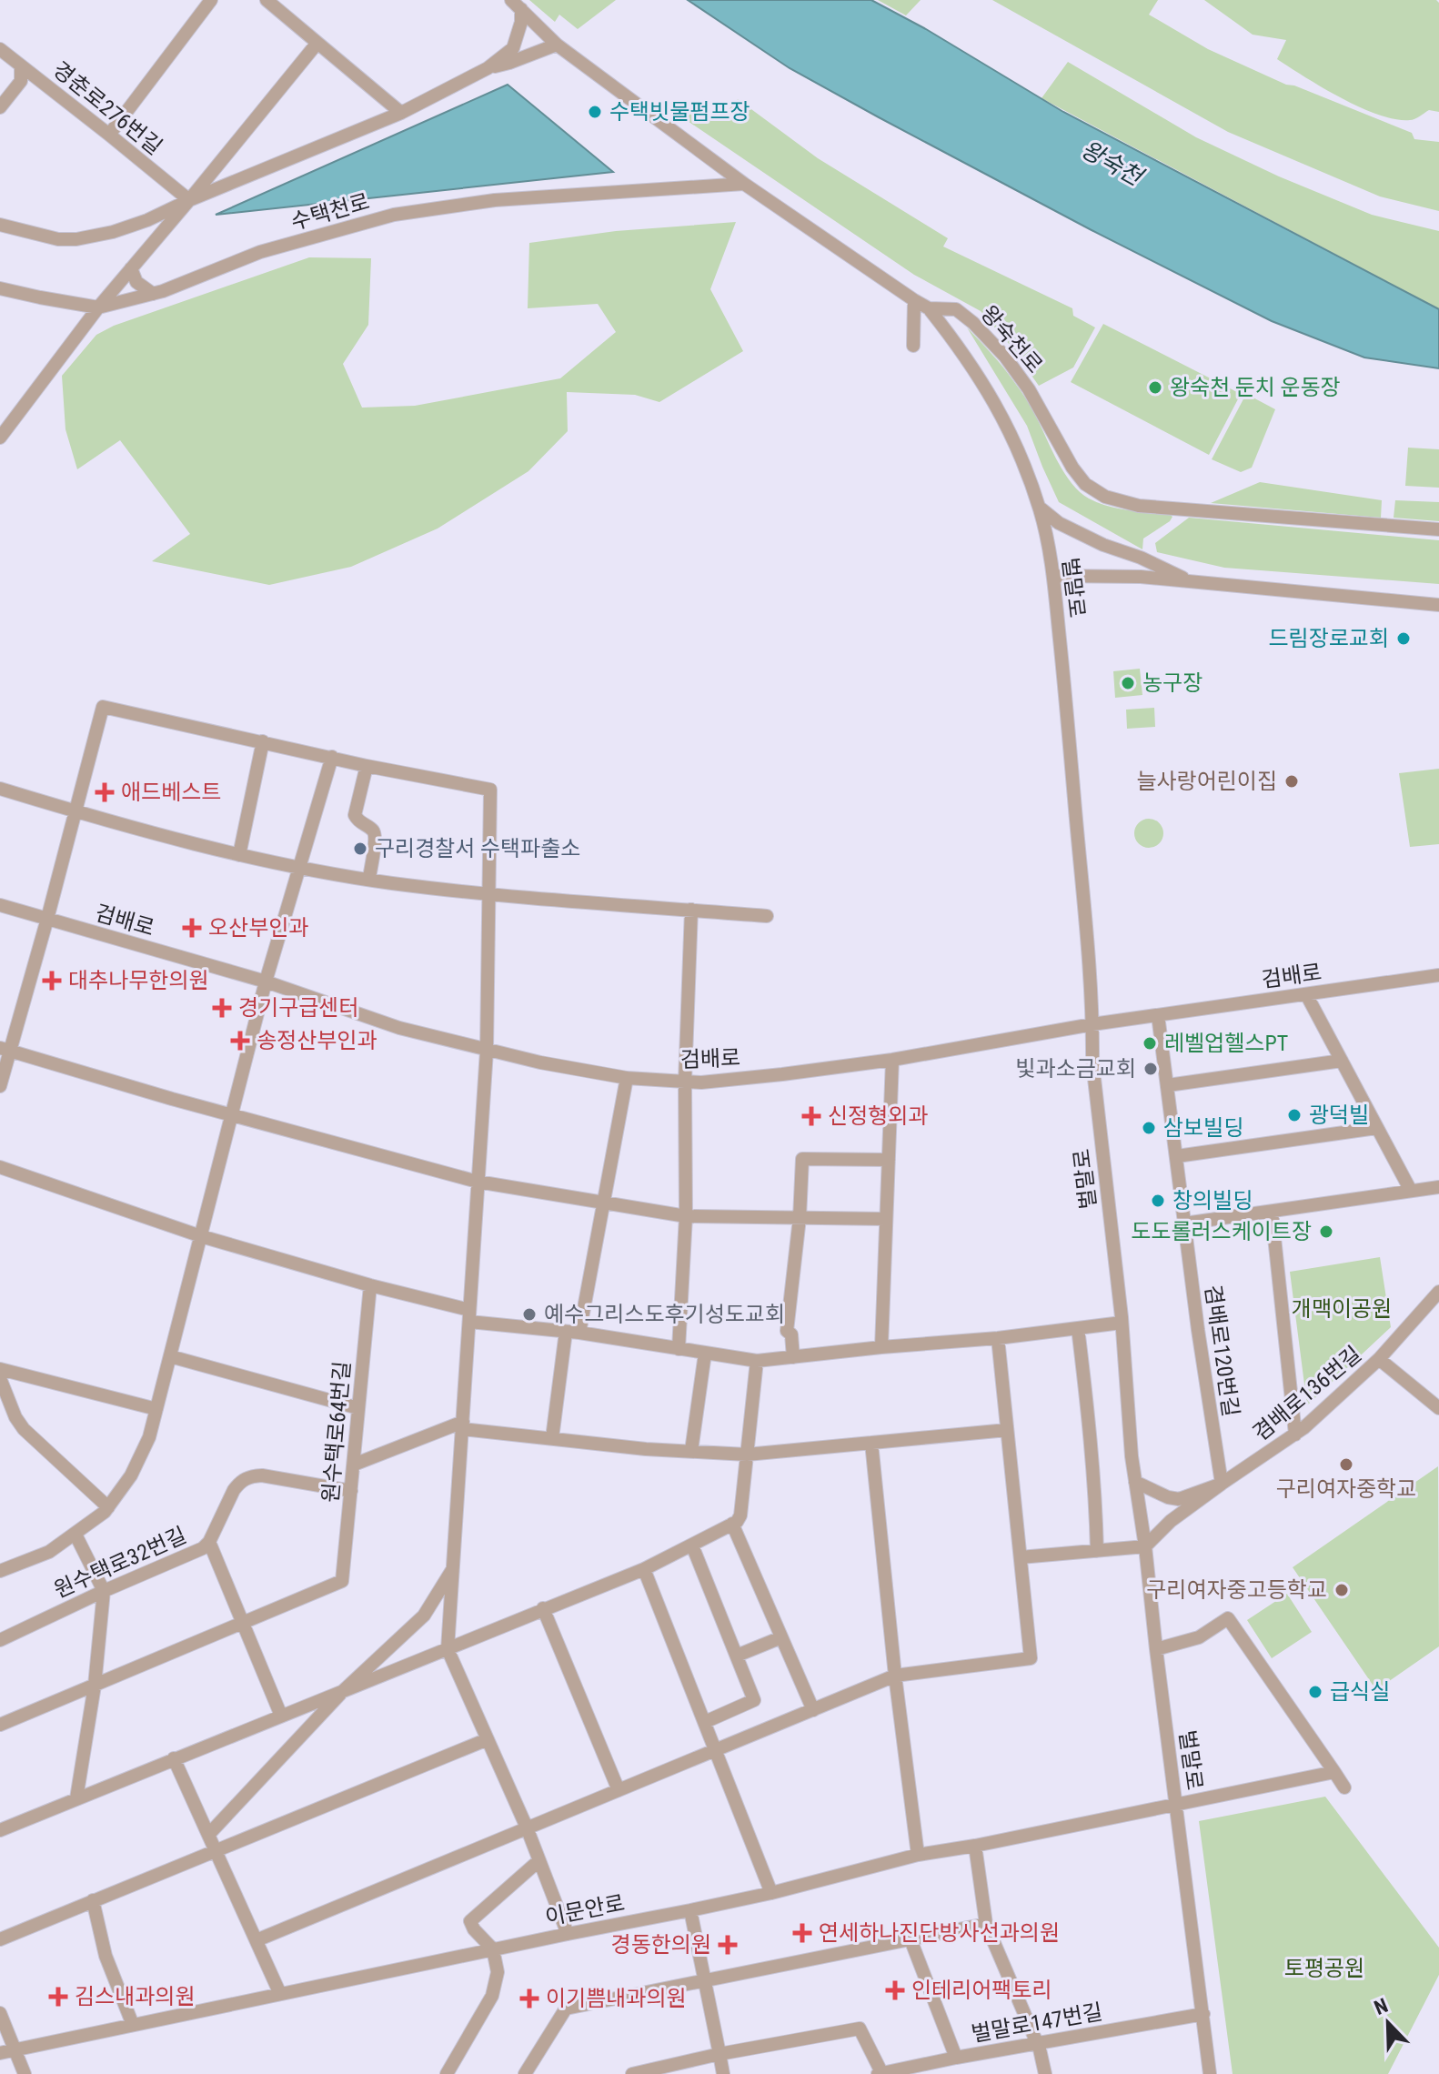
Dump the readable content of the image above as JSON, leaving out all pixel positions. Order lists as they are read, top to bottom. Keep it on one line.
{"streets":{"street":["경춘로276번길","수택천로","왕숙천로","벌말로","검배로","겸배로120번길","겸배로136번길","원수택로64번길","원수택로32번길","이문안로","벌말로147번길"]},"crossings":[["수택천로","왕숙천로"],["왕숙천로","벌말로"],["벌말로","검배로"],["벌말로","이문안로"],["벌말로","벌말로147번길"],["검배로","겸배로120번길"],["겸배로120번길","겸배로136번길"],["원수택로64번길","원수택로32번길"]],"water":["왕숙천"],"parks":["개맥이공원","토평공원"],"places":{"other":["수택빗물펌프장","왕숙천 둔치 운동장","드림장로교회","농구장","늘사랑어린이집","구리경찰서 수택파출소","레벨업헬스PT","빛과소금교회","광덕빌","삼보빌딩","창의빌딩","도도롤러스케이트장","예수그리스도후기성도교회","구리여자중학교","구리여자중고등학교","급식실"],"health":["애드베스트","오산부인과","대추나무한의원","경기구급센터","송정산부인과","신정형외과","연세하나진단방사선과의원","경동한의원","인테리어팩토리","김스내과의원","이기쁨내과의원"]},"north":"top left"}
